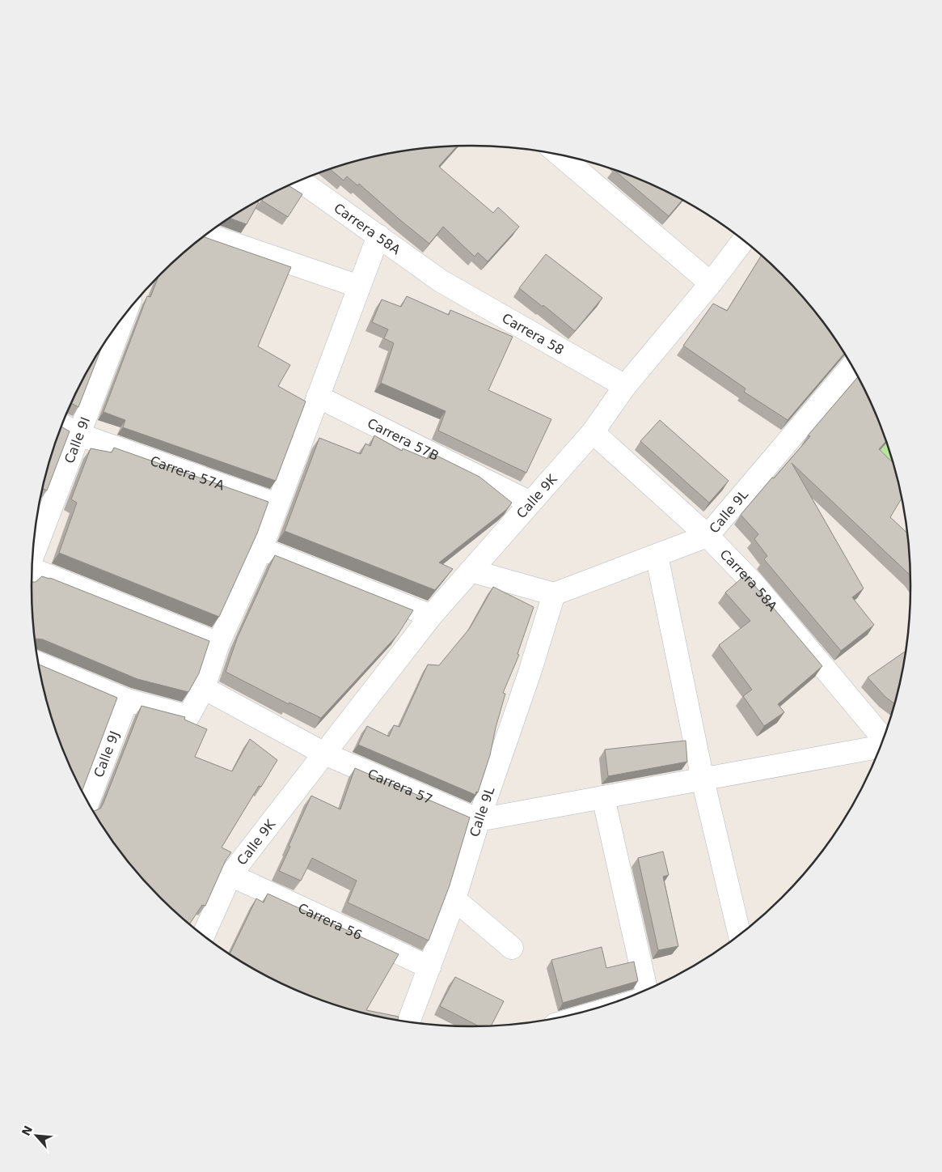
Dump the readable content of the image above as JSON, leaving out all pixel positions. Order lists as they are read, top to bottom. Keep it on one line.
{"streets":{"street":["Carrera 58A","Carrera 58","Carrera 57B","Calle 9I","Carrera 57A","Calle 9K","Calle 9L","Calle 9J","Carrera 57","Carrera 56"]},"crossings":[["Carrera 58A","Carrera 58"],["Carrera 58A","Calle 9K"],["Carrera 58A","Calle 9L"],["Carrera 58","Calle 9K"],["Carrera 57B","Calle 9K"],["Calle 9I","Carrera 57A"],["Calle 9K","Carrera 57"],["Calle 9K","Carrera 56"],["Calle 9L","Carrera 57"],["Calle 9L","Carrera 56"]],"north":"top left"}
